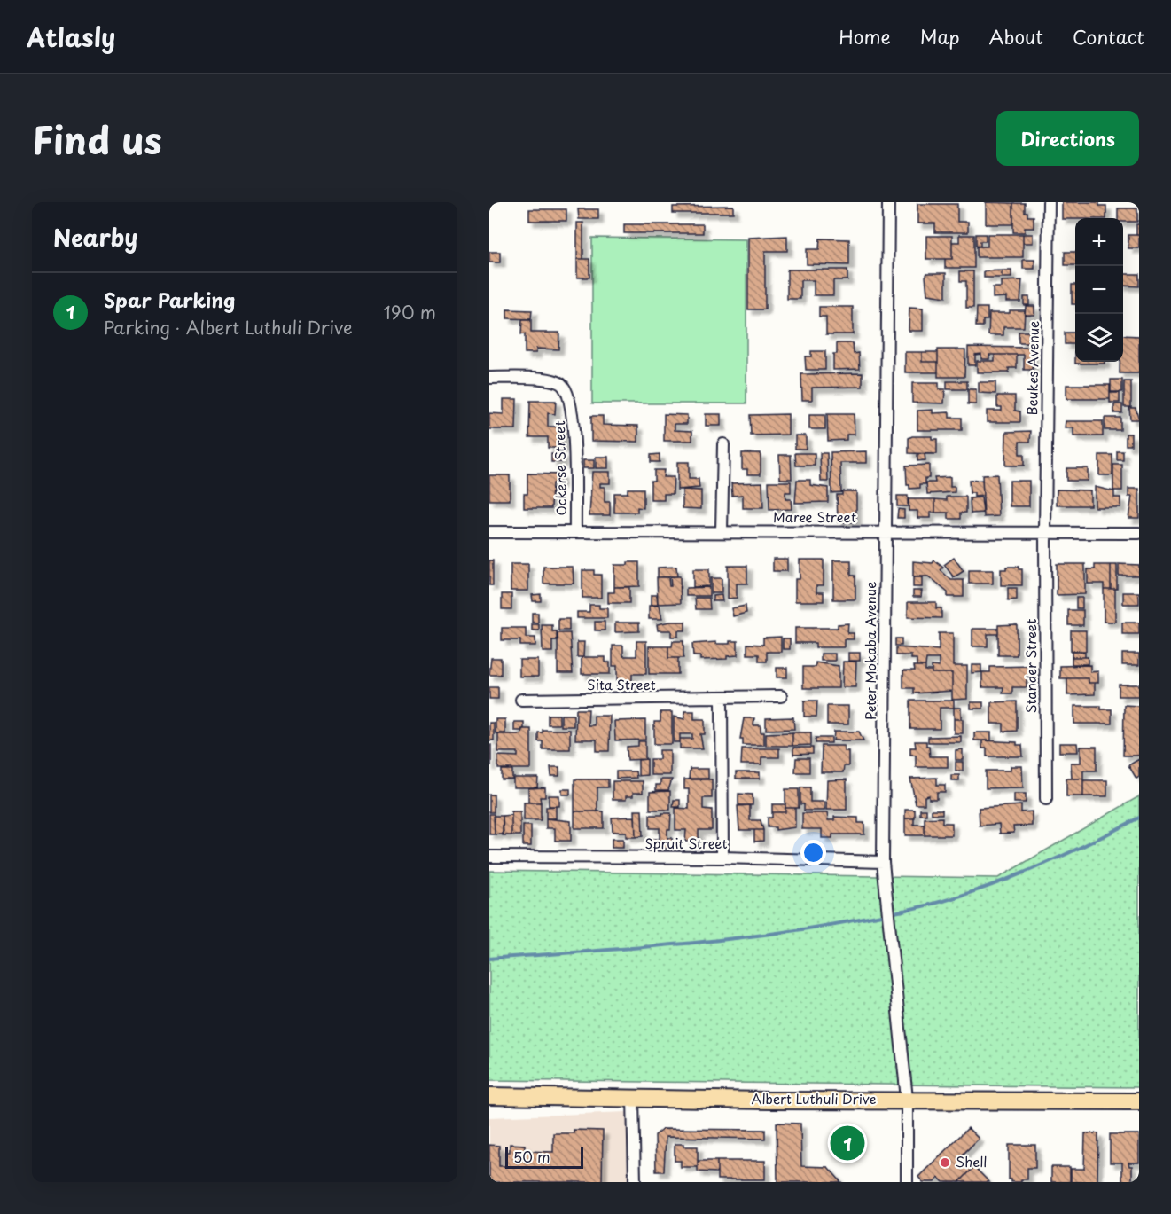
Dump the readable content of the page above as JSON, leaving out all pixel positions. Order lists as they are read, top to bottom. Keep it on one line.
{"streets":{"main road":["Albert Luthuli Drive"],"street":["Beukes Avenue","Ockerse Street","Maree Street","Peter Mokaba Avenue","Stander Street","Sita Street","Spruit Street"]},"crossings":[["Beukes Avenue","Maree Street"],["Beukes Avenue","Stander Street"],["Ockerse Street","Maree Street"],["Maree Street","Peter Mokaba Avenue"],["Maree Street","Stander Street"],["Peter Mokaba Avenue","Spruit Street"],["Peter Mokaba Avenue","Albert Luthuli Drive"]],"places":["Shell"],"scale_bar":"50 m","page":{"header":"Atlasly","nav":["Home","Map","About","Contact"],"title":"Find us","buttons":"Directions","heading":"Nearby","map_buttons":["+","−"],"list":[{"mark":"1","name":"Spar Parking","note":"Parking · Albert Luthuli Drive","value":"190 m"}],"pins":"1","scale":"50 m"}}
